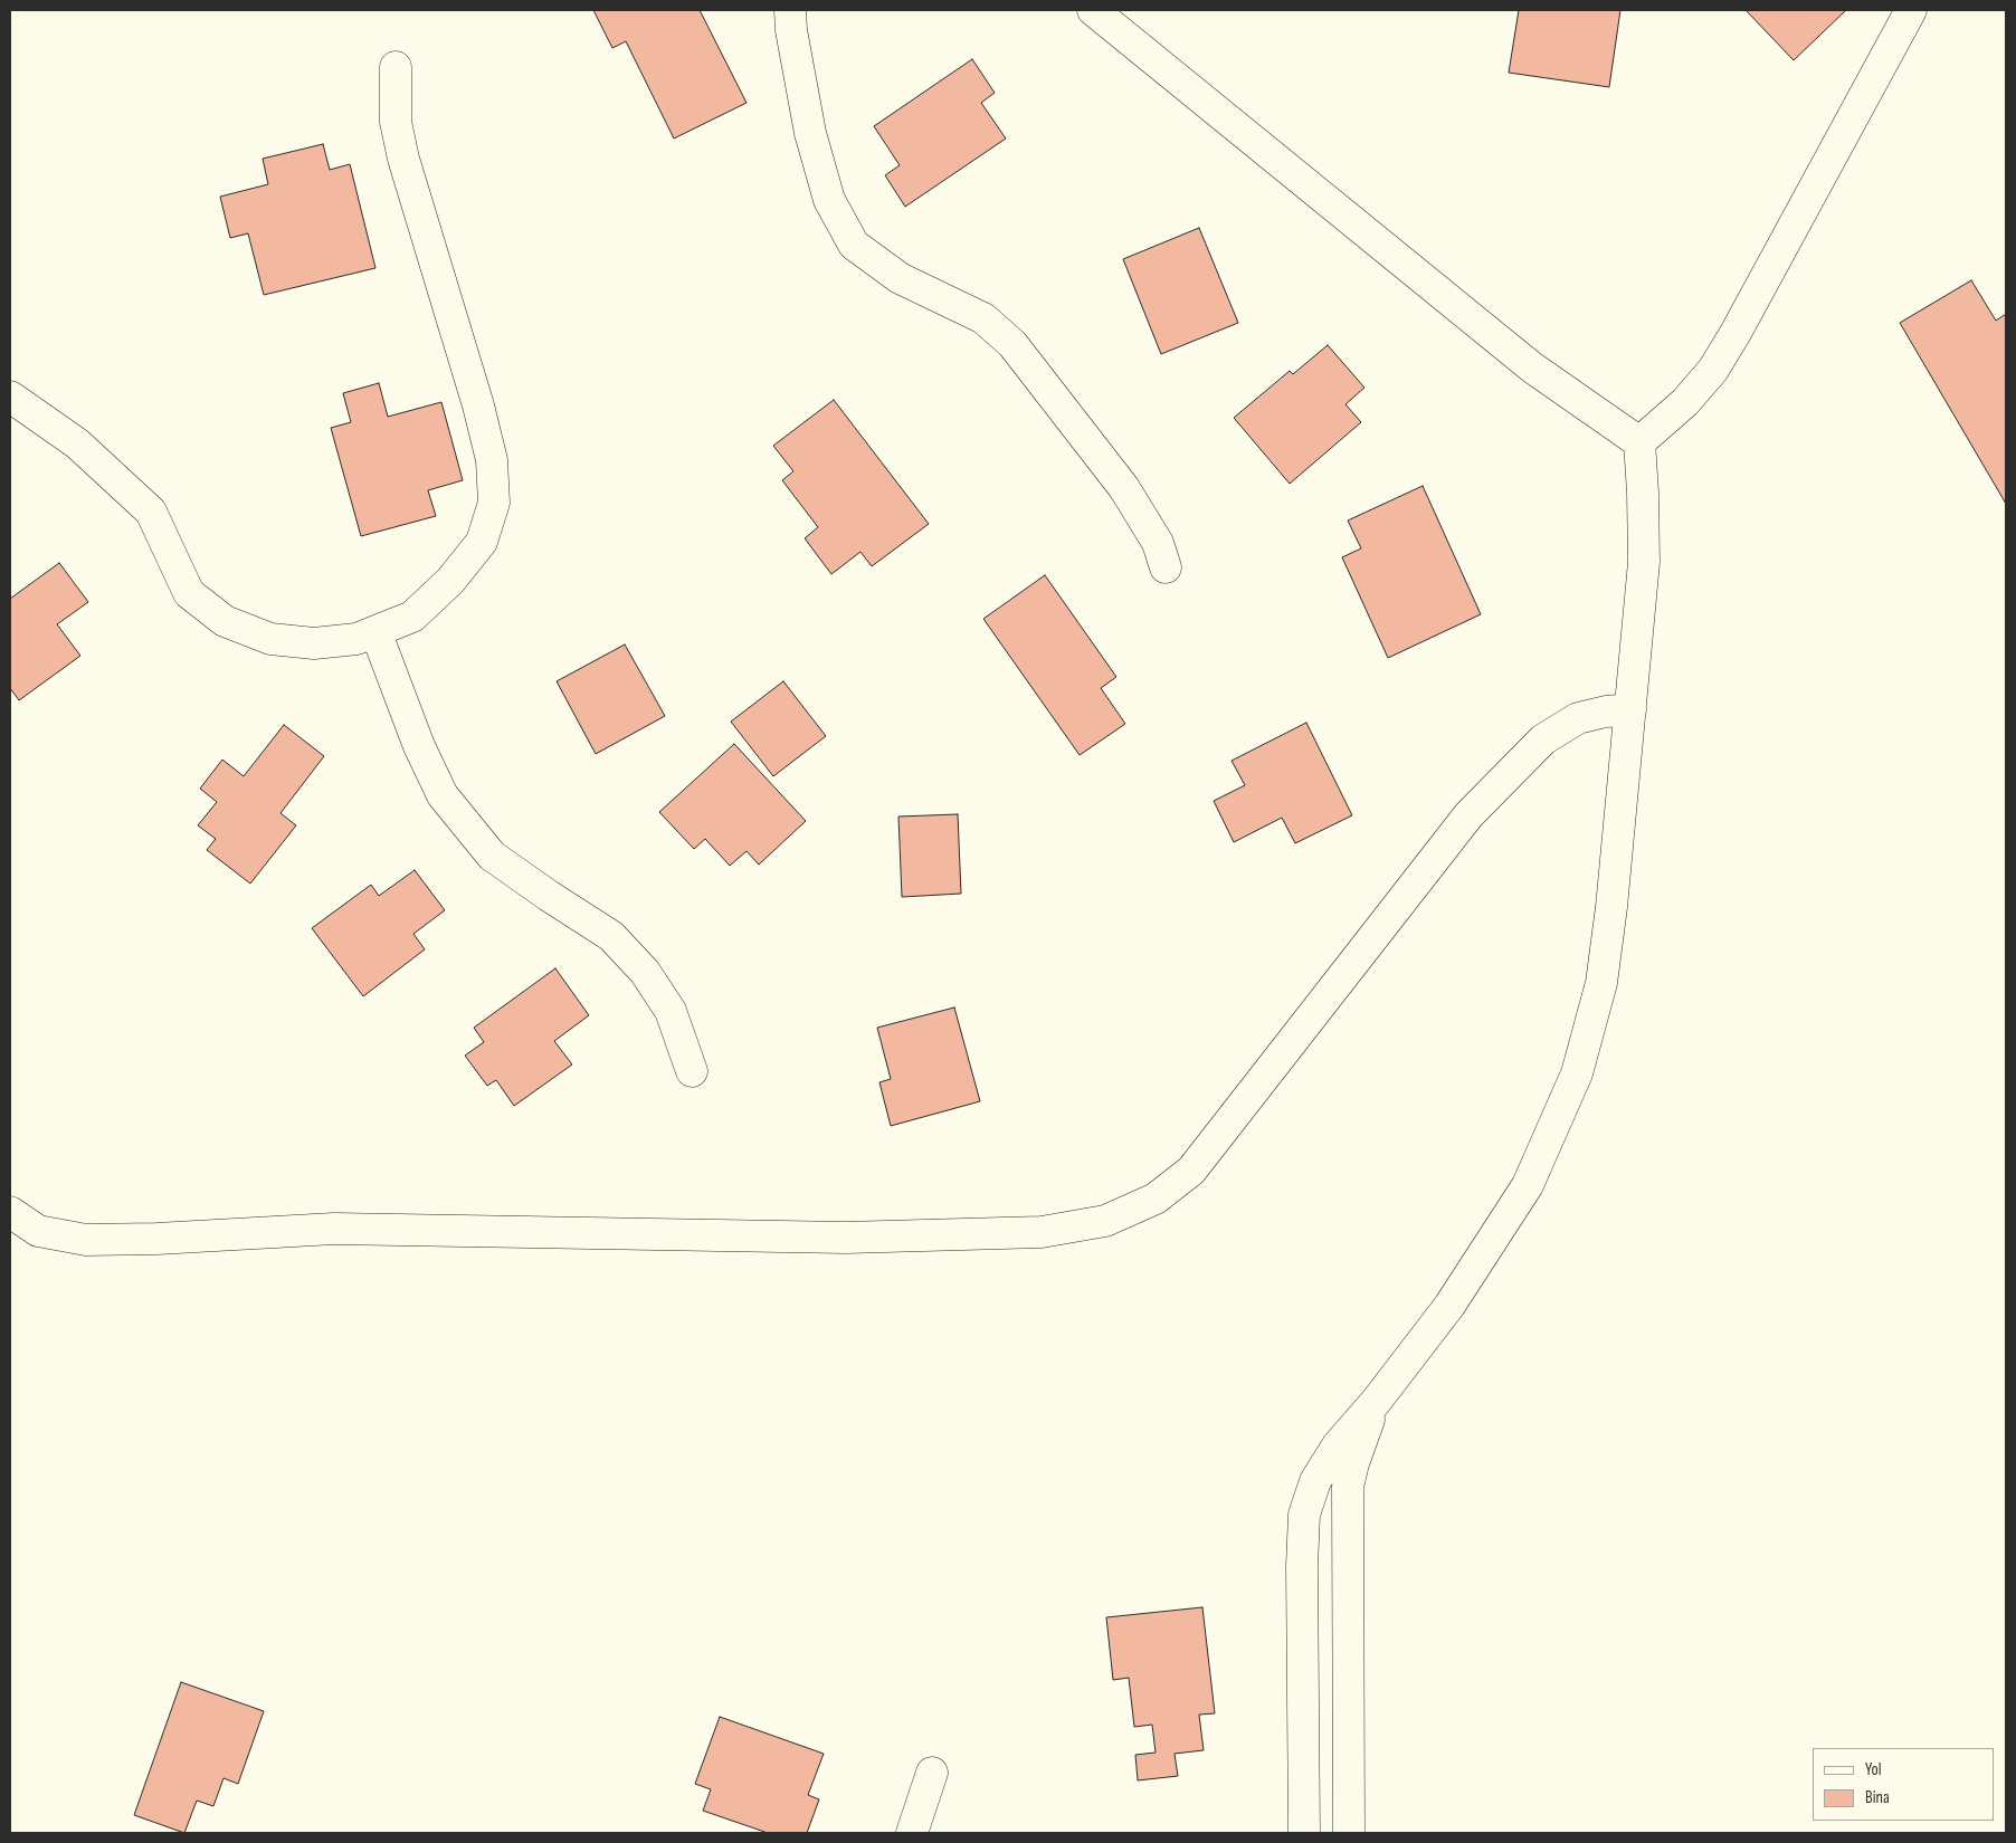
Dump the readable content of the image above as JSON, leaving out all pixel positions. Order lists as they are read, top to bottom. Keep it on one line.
{"legend":["Yol","Bina"]}
